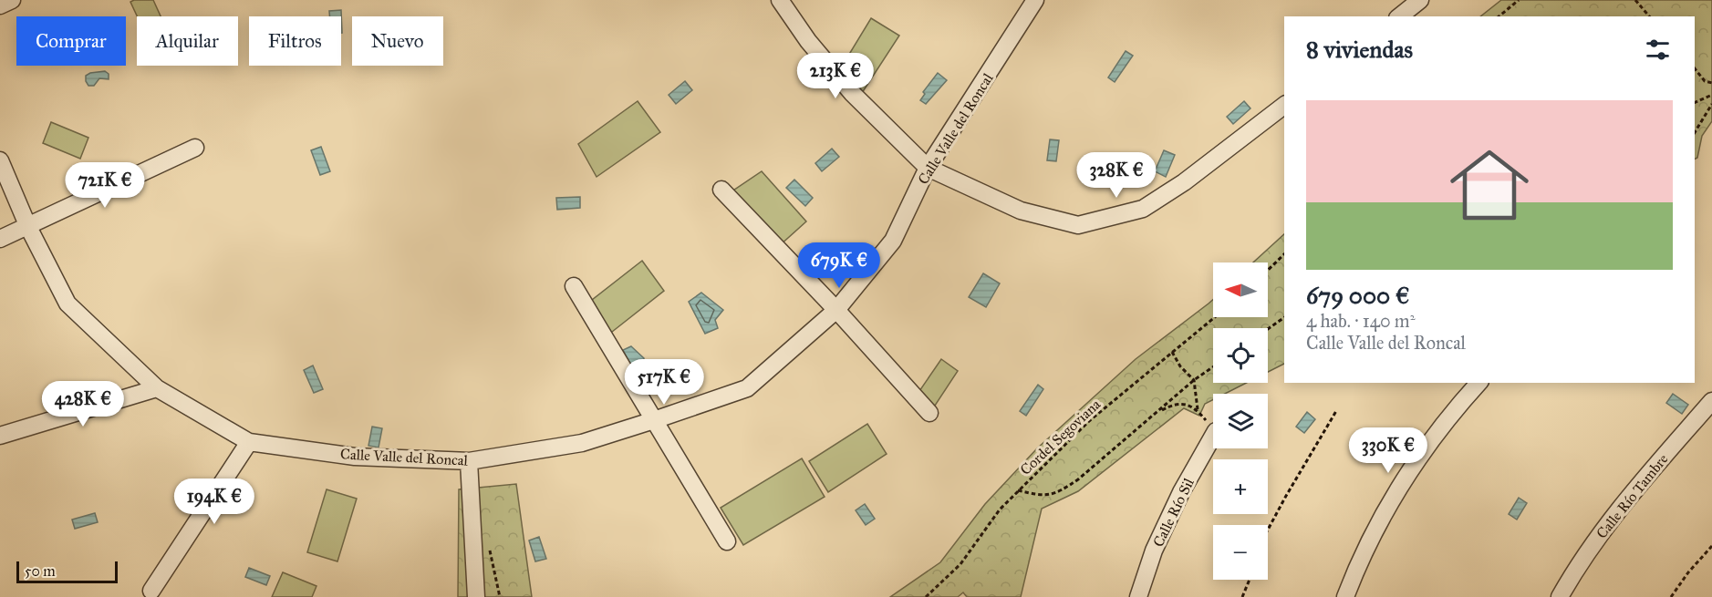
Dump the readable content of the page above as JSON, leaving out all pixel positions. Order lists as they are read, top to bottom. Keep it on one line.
{"streets":{"street":["Calle Valle del Roncal","Calle Río Tambre","Calle Río Sil"],"path":["Cordel Segoviana"]},"scale_bar":"50 m","north":"left","page":{"chip":["Comprar","Alquilar","Filtros","Nuevo"],"heading":"8 viviendas","price":["213K €","328K €","721K €","679K €","517K €","428K €","330K €","194K €"],"list":[{"name":"679 000 €","note":"4 hab. · 140 m² · Calle Valle del Roncal"}],"map_buttons":["+","−"],"scale":"50 m"}}
